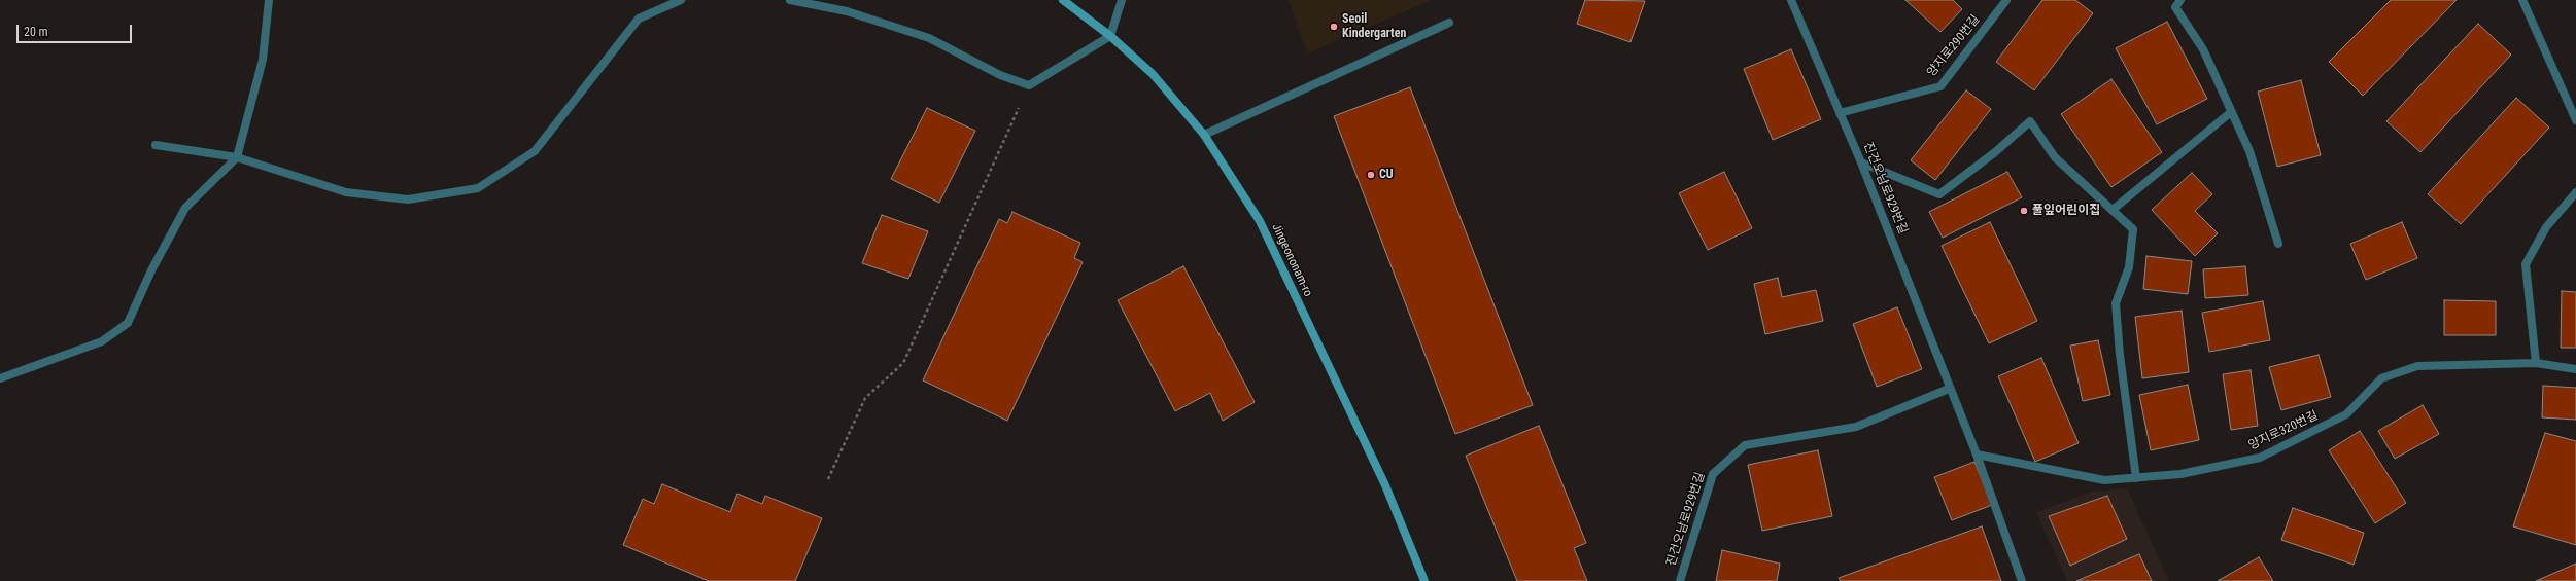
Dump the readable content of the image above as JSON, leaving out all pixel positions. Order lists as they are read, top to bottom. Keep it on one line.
{"streets":{"main road":["Jingeononam-ro"],"lane":["양지로290번길","진건오남로929번길","양지로320번길"]},"crossings":[["양지로290번길","진건오남로929번길"],["진건오남로929번길","양지로320번길"]],"places":["Seoil Kindergarten","CU","풀잎어린이집"],"scale_bar":"20 m"}
